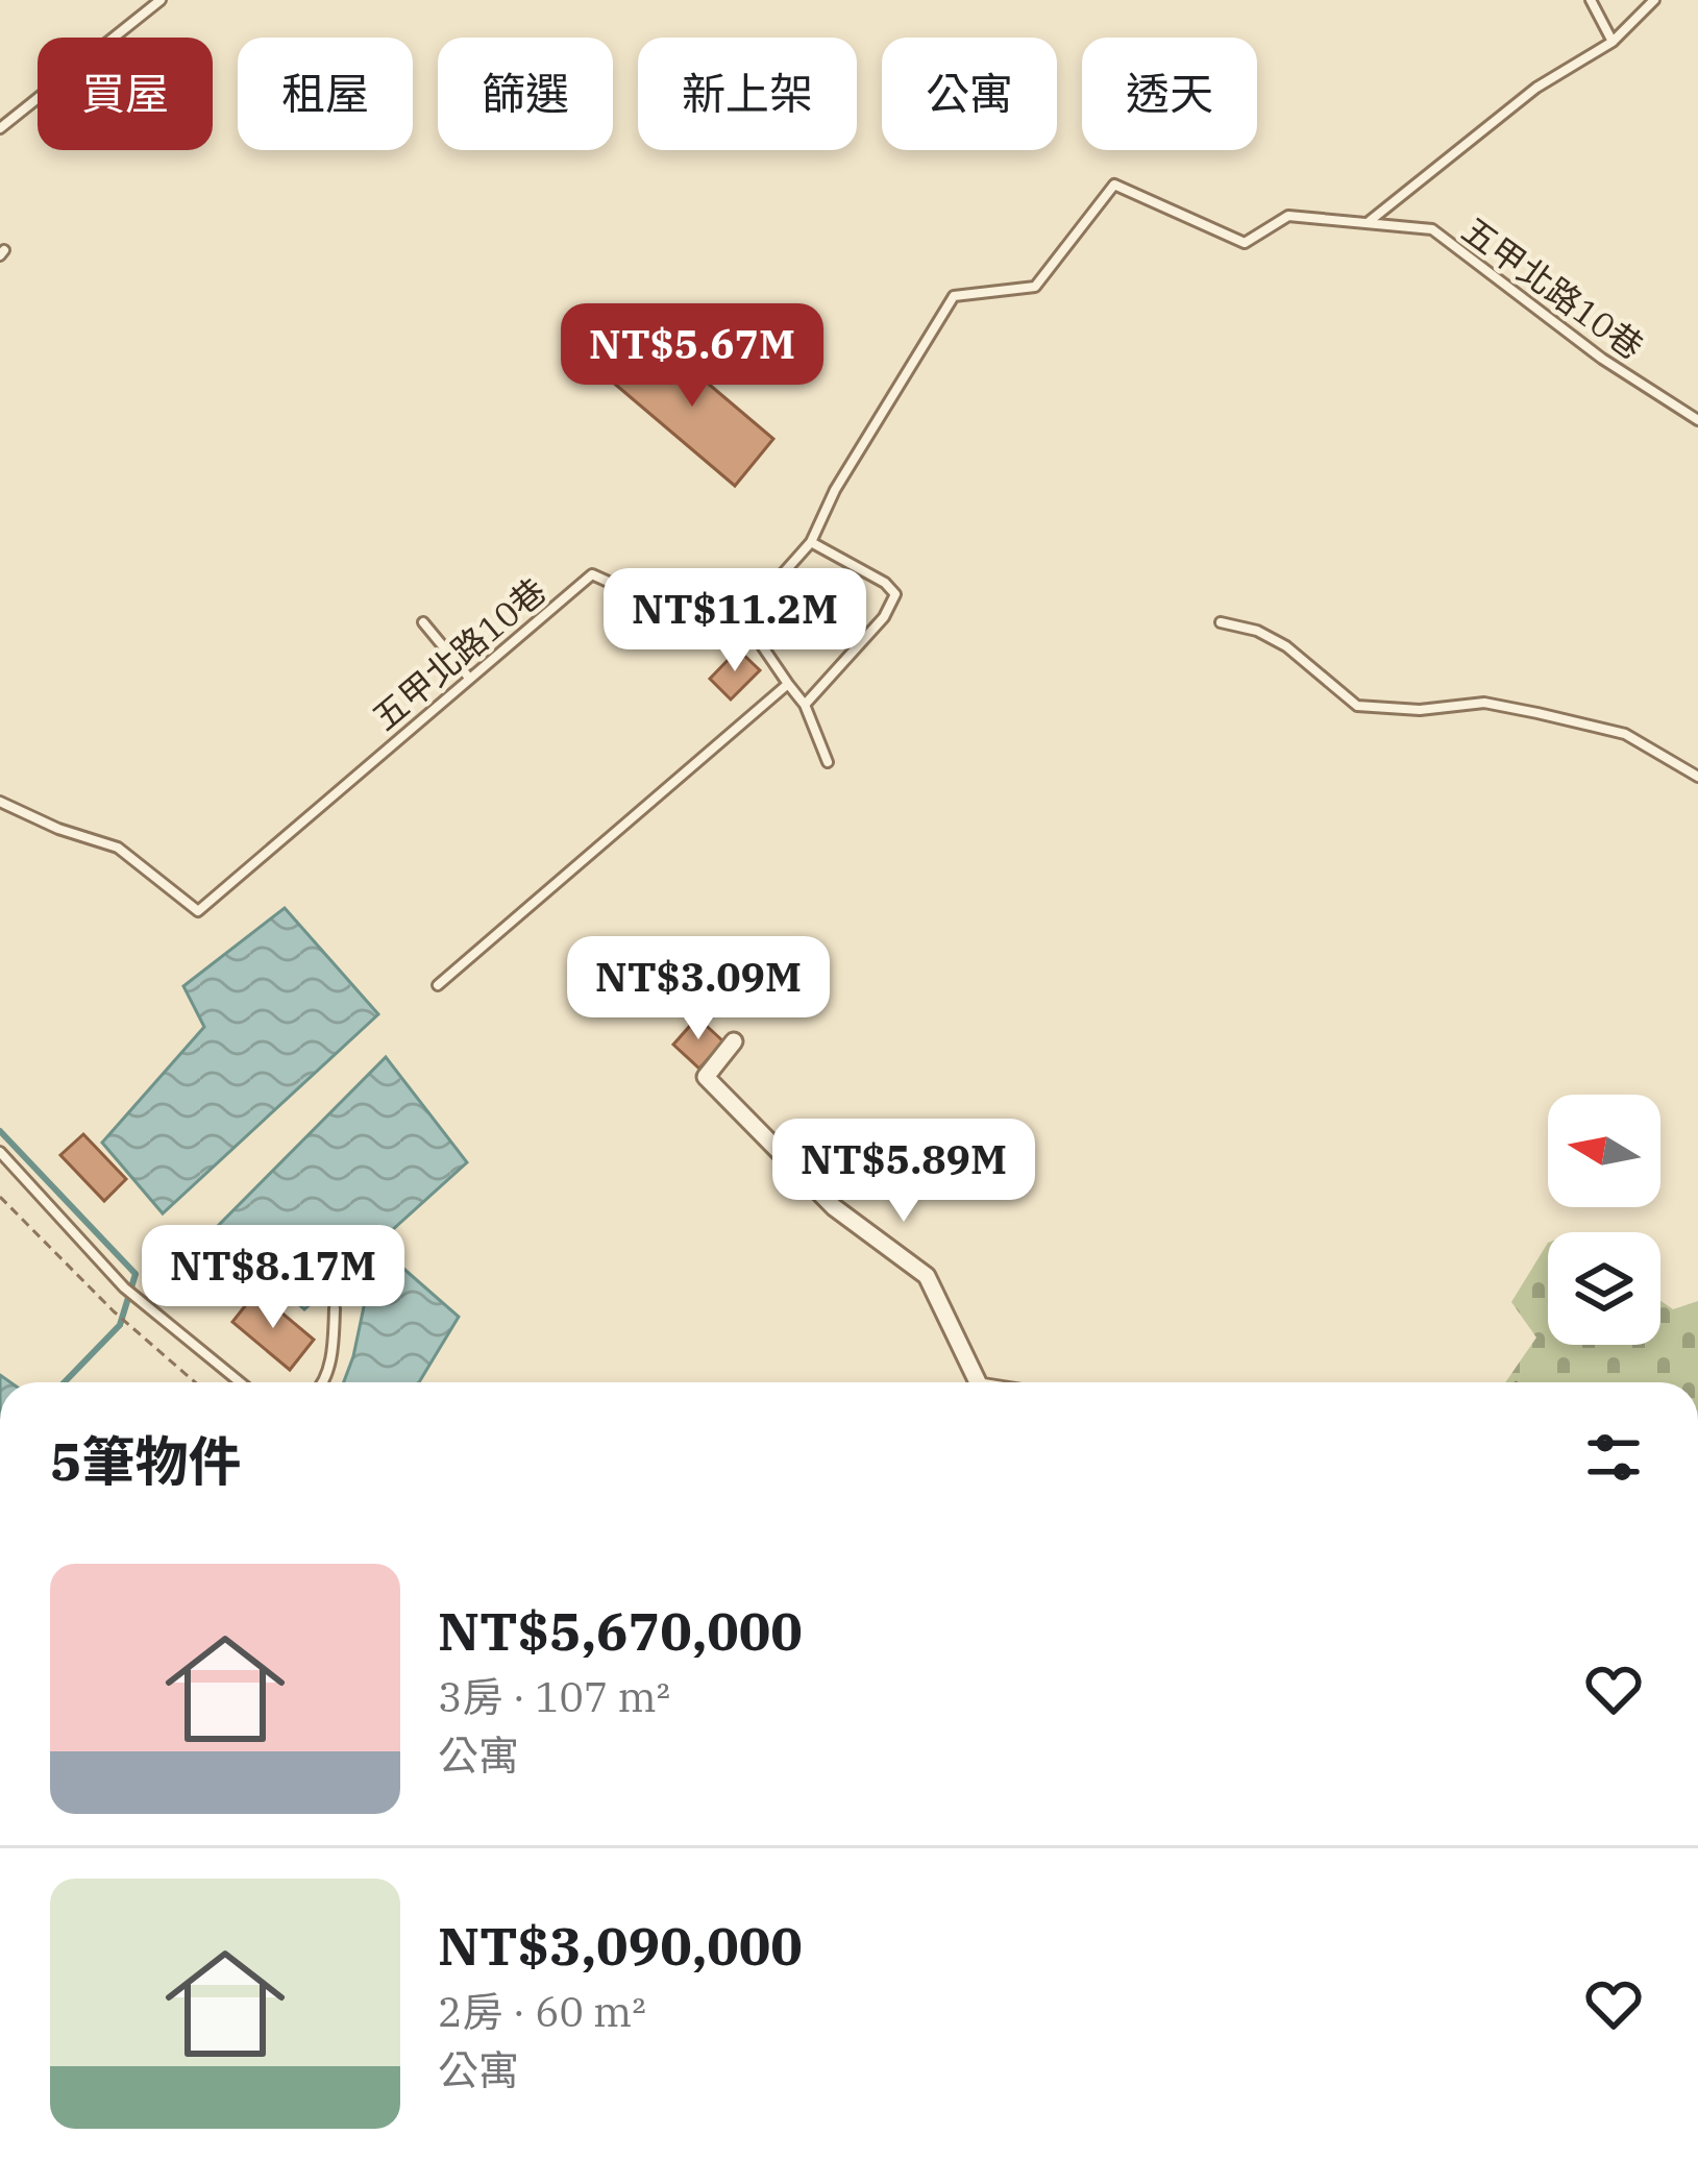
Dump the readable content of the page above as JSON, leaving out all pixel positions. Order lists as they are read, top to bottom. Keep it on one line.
{"streets":{"lane":["五甲北路10巷"]},"north":"left","page":{"chip":["買屋","租屋","篩選","新上架","公寓","透天"],"price":["NT$5.67M","NT$11.2M","NT$3.09M","NT$5.89M","NT$8.17M"],"heading":"5筆物件","list":[{"name":"NT$5,670,000","note":"3房 · 107 m² · 公寓"},{"name":"NT$3,090,000","note":"2房 · 60 m² · 公寓"}]}}
